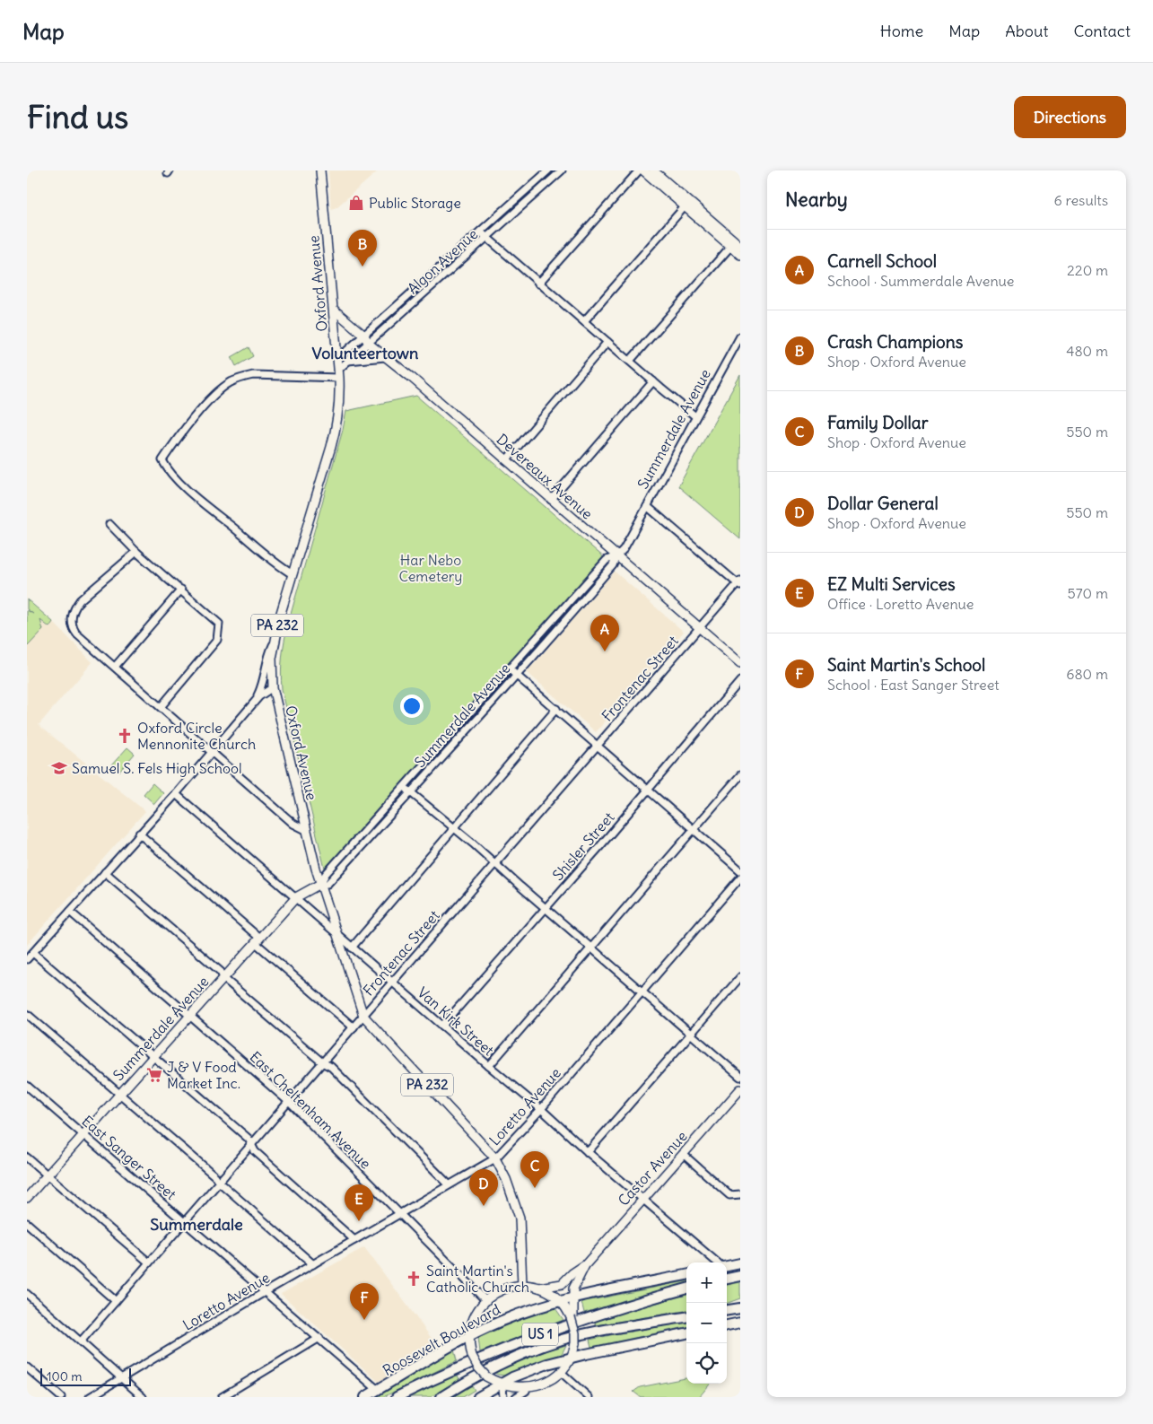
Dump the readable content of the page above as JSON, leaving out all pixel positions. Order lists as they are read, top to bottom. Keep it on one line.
{"streets":{"highway":["US 1","Roosevelt Boulevard"],"main road":["Oxford Avenue","Summerdale Avenue","Devereaux Avenue","PA 232","Castor Avenue"],"street":["Algon Avenue","Frontenac Street","Shisler Street","Van Kirk Street","Loretto Avenue","East Cheltenham Avenue","East Sanger Street"]},"crossings":[["Algon Avenue","Oxford Avenue"],["Algon Avenue","Devereaux Avenue"],["Oxford Avenue","Summerdale Avenue"],["Oxford Avenue","Devereaux Avenue"],["Oxford Avenue","Frontenac Street"],["Oxford Avenue","Van Kirk Street"],["Oxford Avenue","Loretto Avenue"],["Summerdale Avenue","Devereaux Avenue"],["Summerdale Avenue","Van Kirk Street"],["Summerdale Avenue","East Cheltenham Avenue"],["Summerdale Avenue","East Sanger Street"],["Devereaux Avenue","Frontenac Street"],["Frontenac Street","Van Kirk Street"],["Frontenac Street","East Cheltenham Avenue"],["Frontenac Street","East Sanger Street"],["Shisler Street","Van Kirk Street"],["Van Kirk Street","Loretto Avenue"],["Van Kirk Street","Castor Avenue"],["Loretto Avenue","East Cheltenham Avenue"],["Loretto Avenue","East Sanger Street"],["East Sanger Street","Roosevelt Boulevard"],["Castor Avenue","Roosevelt Boulevard"]],"districts":["Volunteertown","Summerdale"],"parks":["Har Nebo Cemetery"],"places":{"shop":["Public Storage"],"church":["Oxford Circle Mennonite Church","Saint Martin's Catholic Church"],"school or university":["Samuel S. Fels High School"],"supermarket":["J & V Food Market Inc."]},"scale_bar":"100 m","page":{"header":"Map","nav":["Home","Map","About","Contact"],"buttons":"Directions","title":"Find us","heading":["Nearby","6 results"],"list":[{"mark":"A","name":"Carnell School","note":"School · Summerdale Avenue","value":"220 m"},{"mark":"B","name":"Crash Champions","note":"Shop · Oxford Avenue","value":"480 m"},{"mark":"C","name":"Family Dollar","note":"Shop · Oxford Avenue","value":"550 m"},{"mark":"D","name":"Dollar General","note":"Shop · Oxford Avenue","value":"550 m"},{"mark":"E","name":"EZ Multi Services","note":"Office · Loretto Avenue","value":"570 m"},{"mark":"F","name":"Saint Martin's School","note":"School · East Sanger Street","value":"680 m"}],"pins":["B","A","C","D","E","F"],"map_buttons":["+","−"],"scale":"100 m"}}
